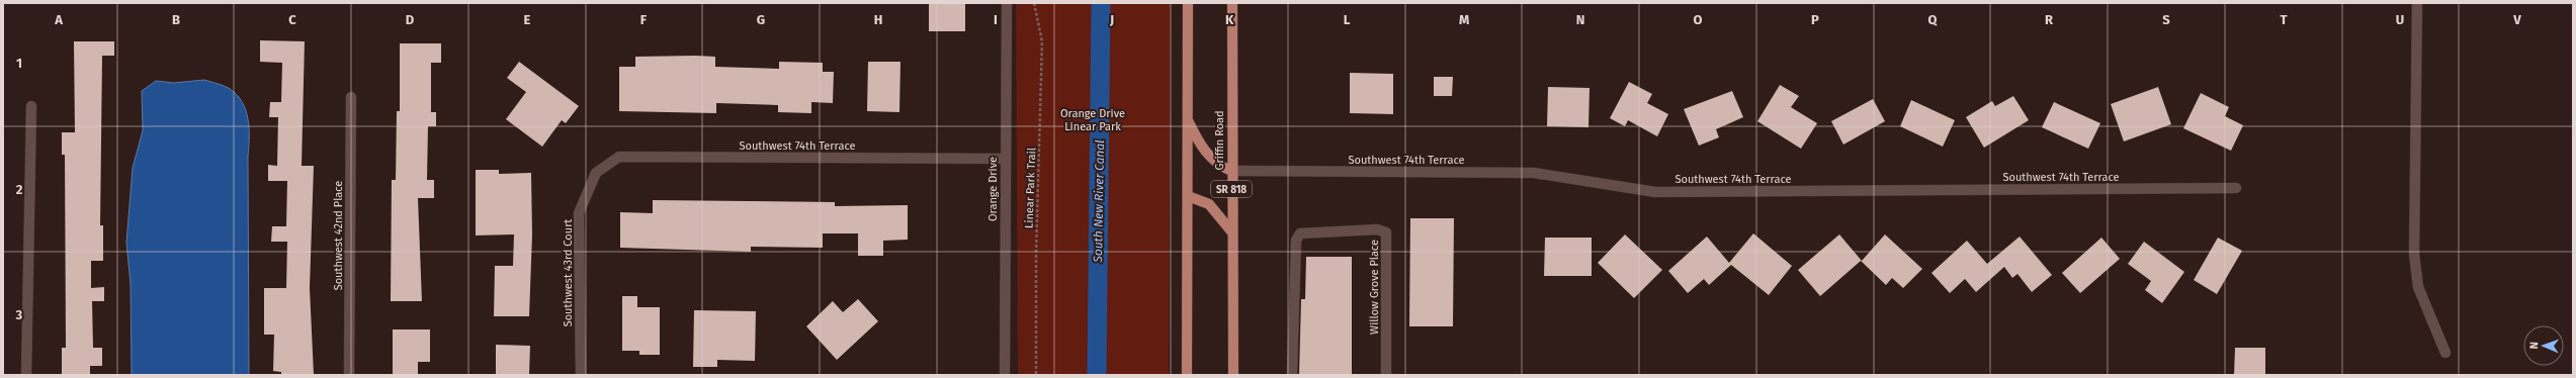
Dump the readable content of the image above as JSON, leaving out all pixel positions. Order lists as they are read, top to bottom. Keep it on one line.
{"streets":{"main road":["Griffin Road","SR 818"],"street":["Southwest 74th Terrace","Orange Drive","Southwest 42nd Place","Southwest 43rd Court","Willow Grove Place"],"path":["Linear Park Trail"]},"crossings":[["Griffin Road","Southwest 74th Terrace"],["Southwest 74th Terrace","Orange Drive"],["Southwest 74th Terrace","Southwest 43rd Court"]],"water":["South New River Canal"],"parks":["Orange Drive Linear Park"],"north":"left","grid":{"columns":["A","B","C","D","E","F","G","H","I","J","K","L","M","N","O","P","Q","R","S","T","U","V"],"rows":["1","2","3"]}}
